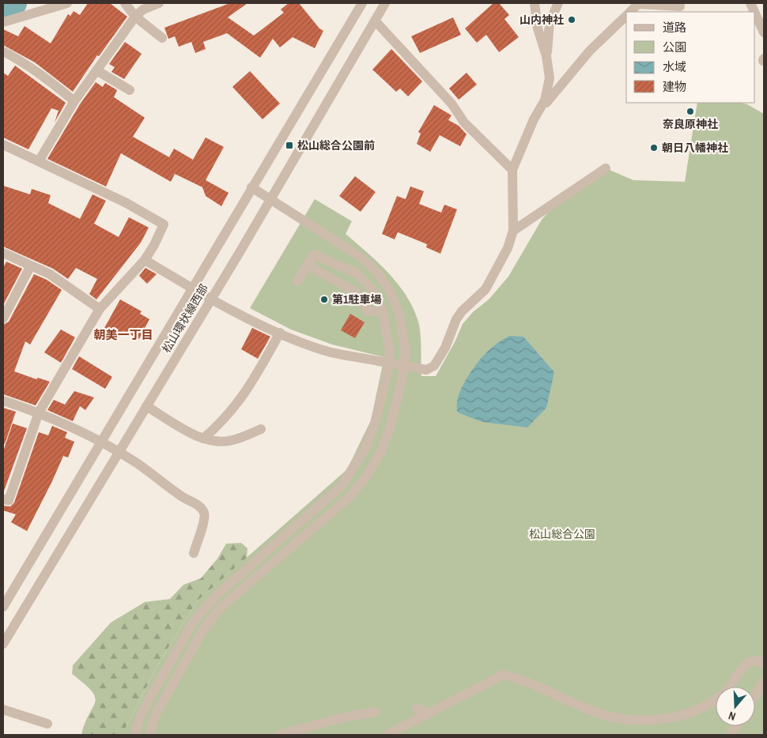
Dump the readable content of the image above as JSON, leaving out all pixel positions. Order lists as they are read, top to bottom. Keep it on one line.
{"streets":{"street":["松山環状線西部"]},"districts":["朝美一丁目"],"parks":["松山総合公園"],"places":{"other":["山内神社","奈良原神社","朝日八幡神社","第1駐車場"],"transit":["松山総合公園前"]},"legend":["道路","公園","水域","建物"],"north":"bottom"}
